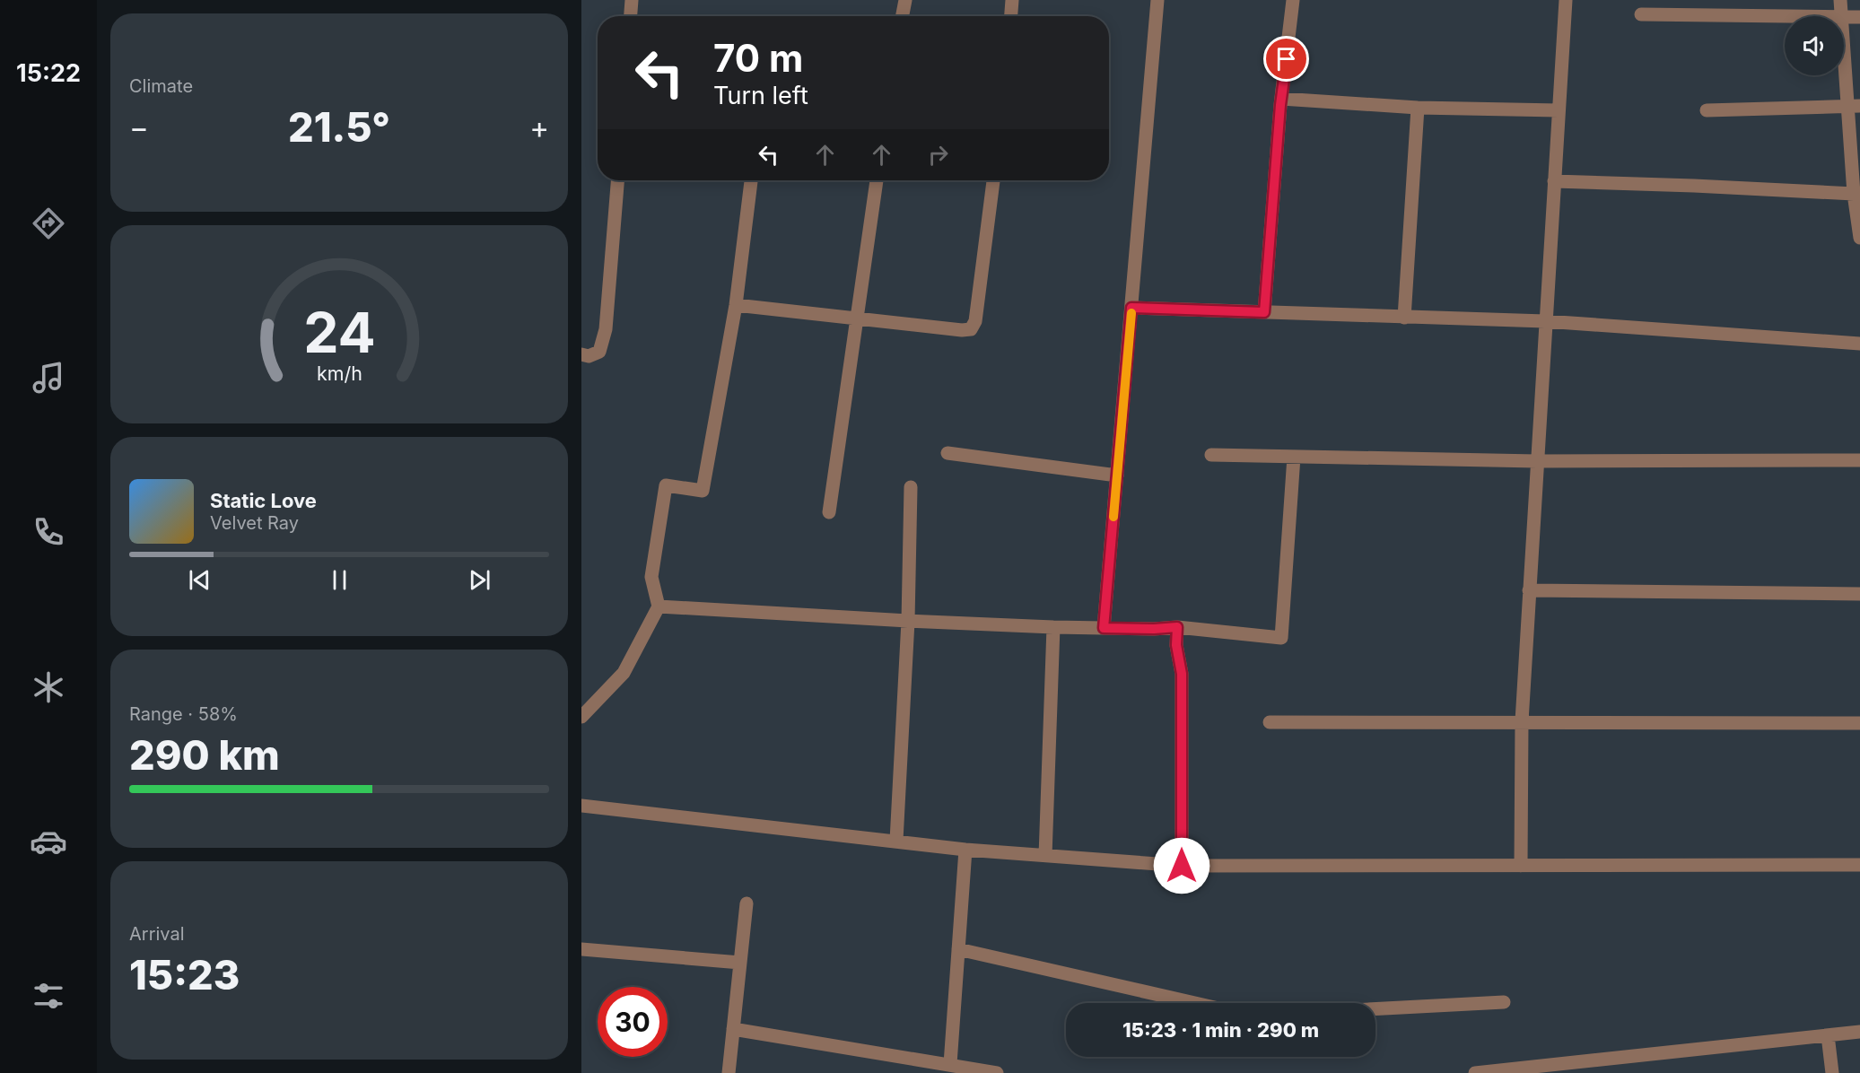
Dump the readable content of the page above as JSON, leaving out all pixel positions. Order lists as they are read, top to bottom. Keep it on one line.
{"page":{"tabs":"15:22","tile":["Climate",["Range · 58%","290 km"],["Arrival","15:23"]],"turn":["70 m","Turn left"],"heat":["−","21.5°","+"],"song":["Static Love","Velvet Ray"],"limit":"30","trip":"15:23 · 1 min · 290 m","gauge":["24","km/h"]}}
